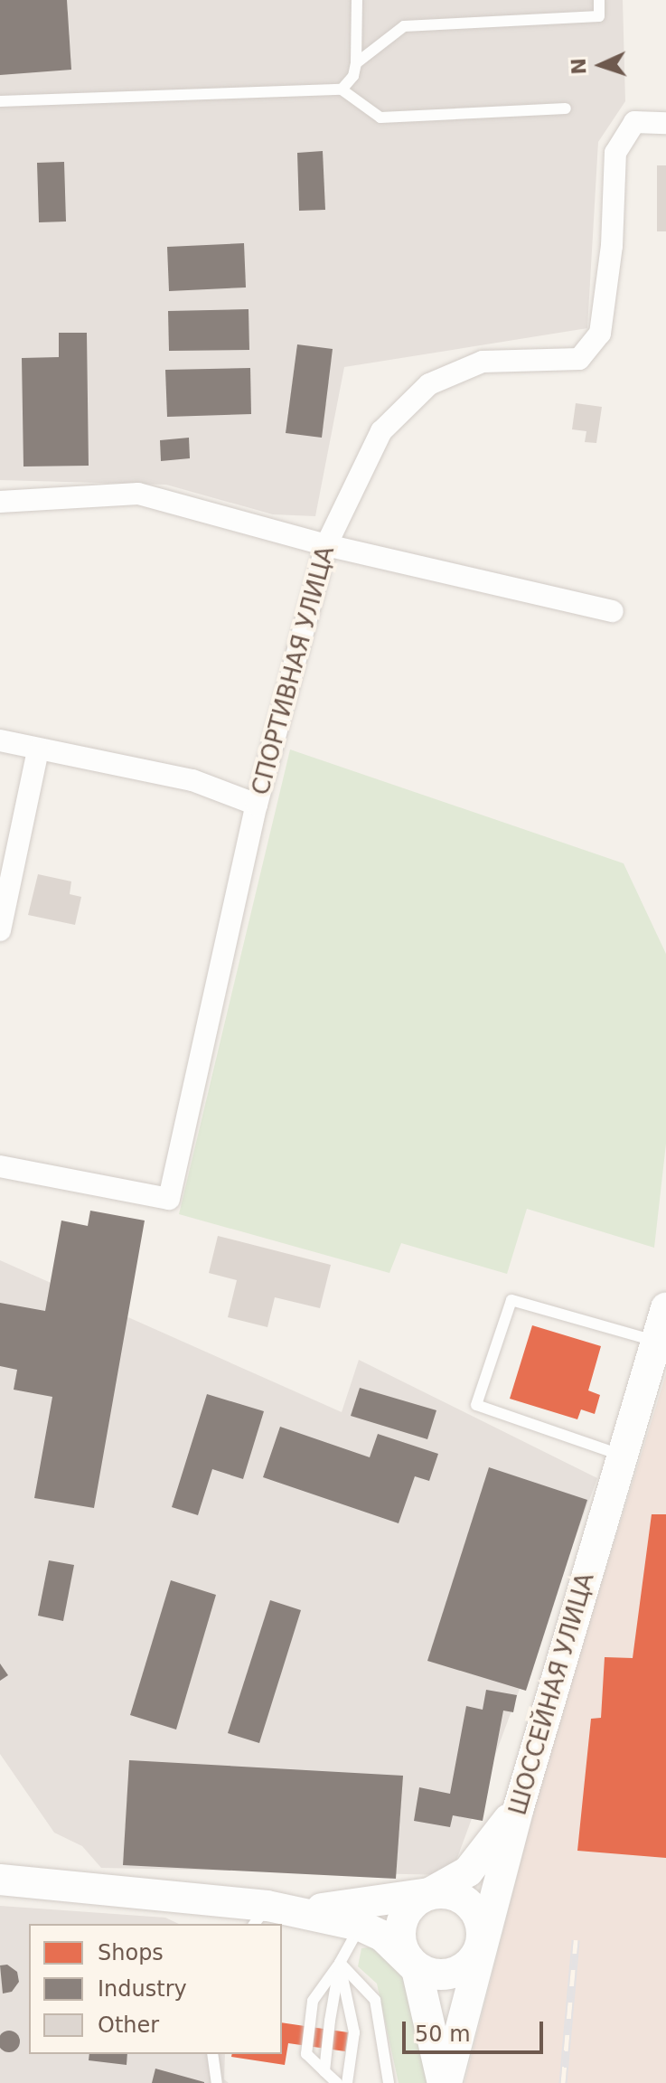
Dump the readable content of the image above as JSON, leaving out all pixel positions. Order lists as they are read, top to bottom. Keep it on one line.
{"streets":{"main road":["ШОССЕЙНАЯ УЛИЦА"],"street":["СПОРТИВНАЯ УЛИЦА"]},"legend":["Shops","Industry","Other"],"scale_bar":"50 m","north":"left"}
